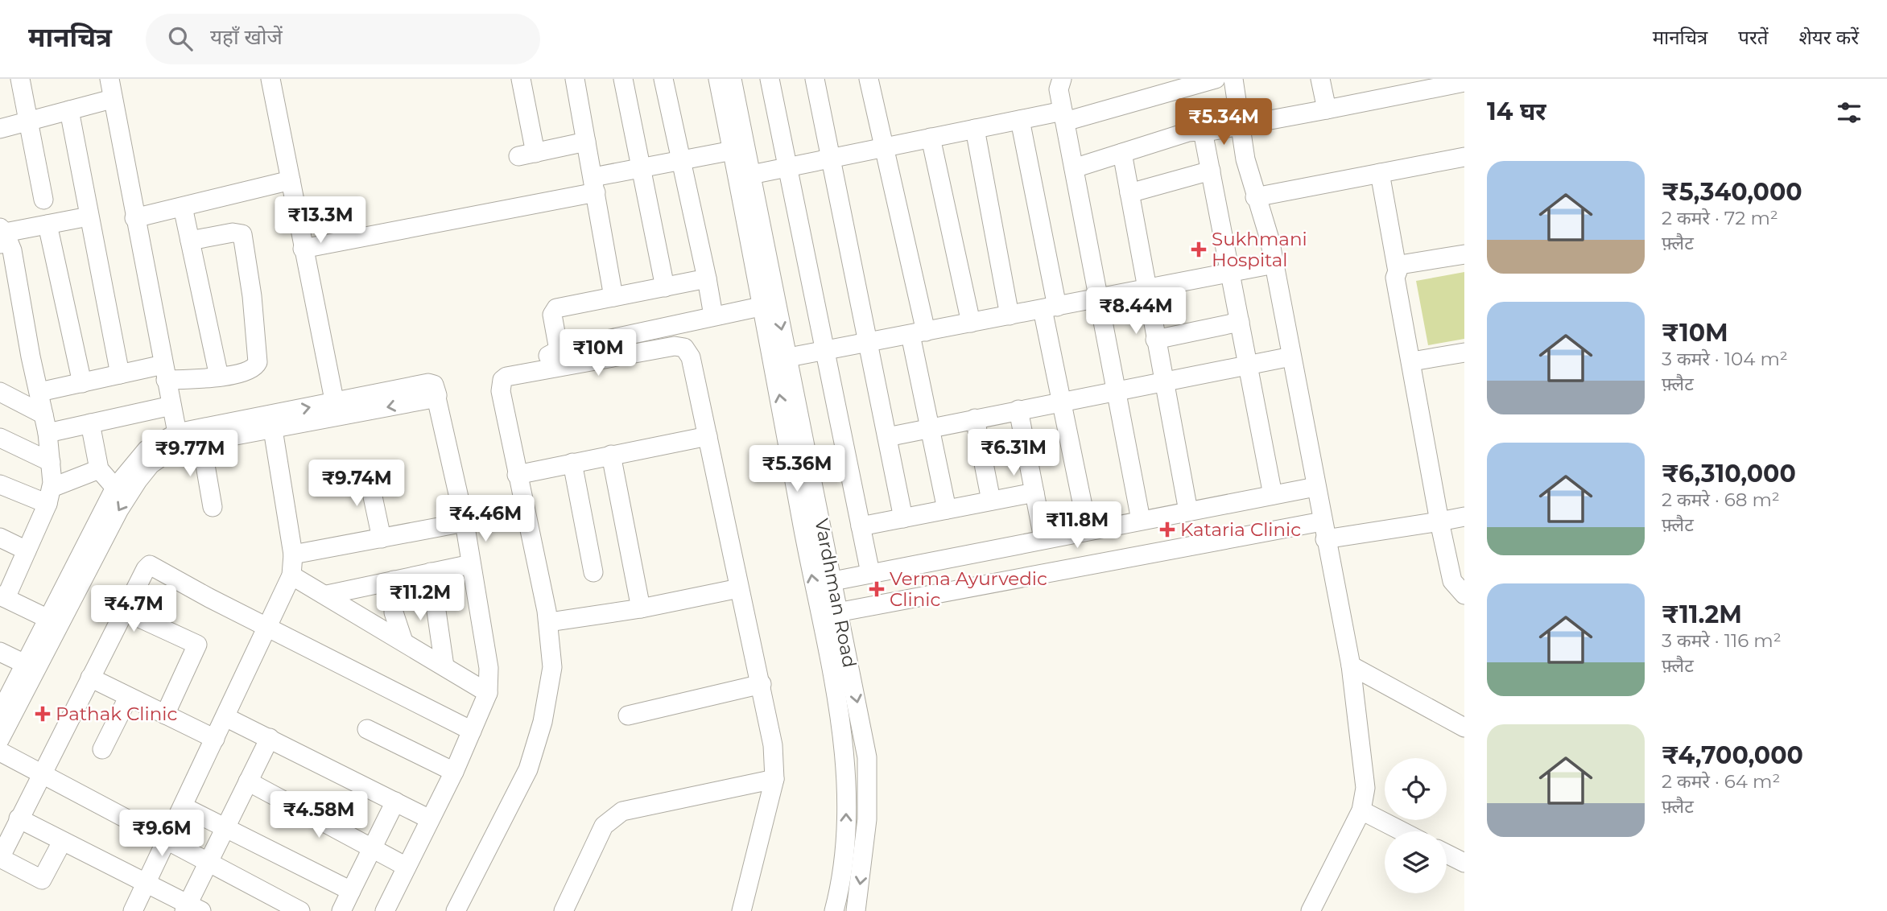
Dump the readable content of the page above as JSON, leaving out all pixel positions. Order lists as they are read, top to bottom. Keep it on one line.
{"streets":{"street":["Vardhman Road"]},"places":{"health":["Sukhmani Hospital","Kataria Clinic","Verma Ayurvedic Clinic","Pathak Clinic"]},"page":{"header":"मानचित्र","search":"यहाँ खोजें","nav":["मानचित्र","परतें","शेयर करें"],"heading":"14 घर","price":["₹5.34M","₹13.3M","₹8.44M","₹10M","₹6.31M","₹9.77M","₹5.36M","₹9.74M","₹4.46M","₹11.8M","₹11.2M","₹4.7M","₹4.58M","₹9.6M"],"list":[{"name":"₹5,340,000","note":"2 कमरे · 72 m² · फ़्लैट"},{"name":"₹10M","note":"3 कमरे · 104 m² · फ़्लैट"},{"name":"₹6,310,000","note":"2 कमरे · 68 m² · फ़्लैट"},{"name":"₹11.2M","note":"3 कमरे · 116 m² · फ़्लैट"},{"name":"₹4,700,000","note":"2 कमरे · 64 m² · फ़्लैट"}]}}
